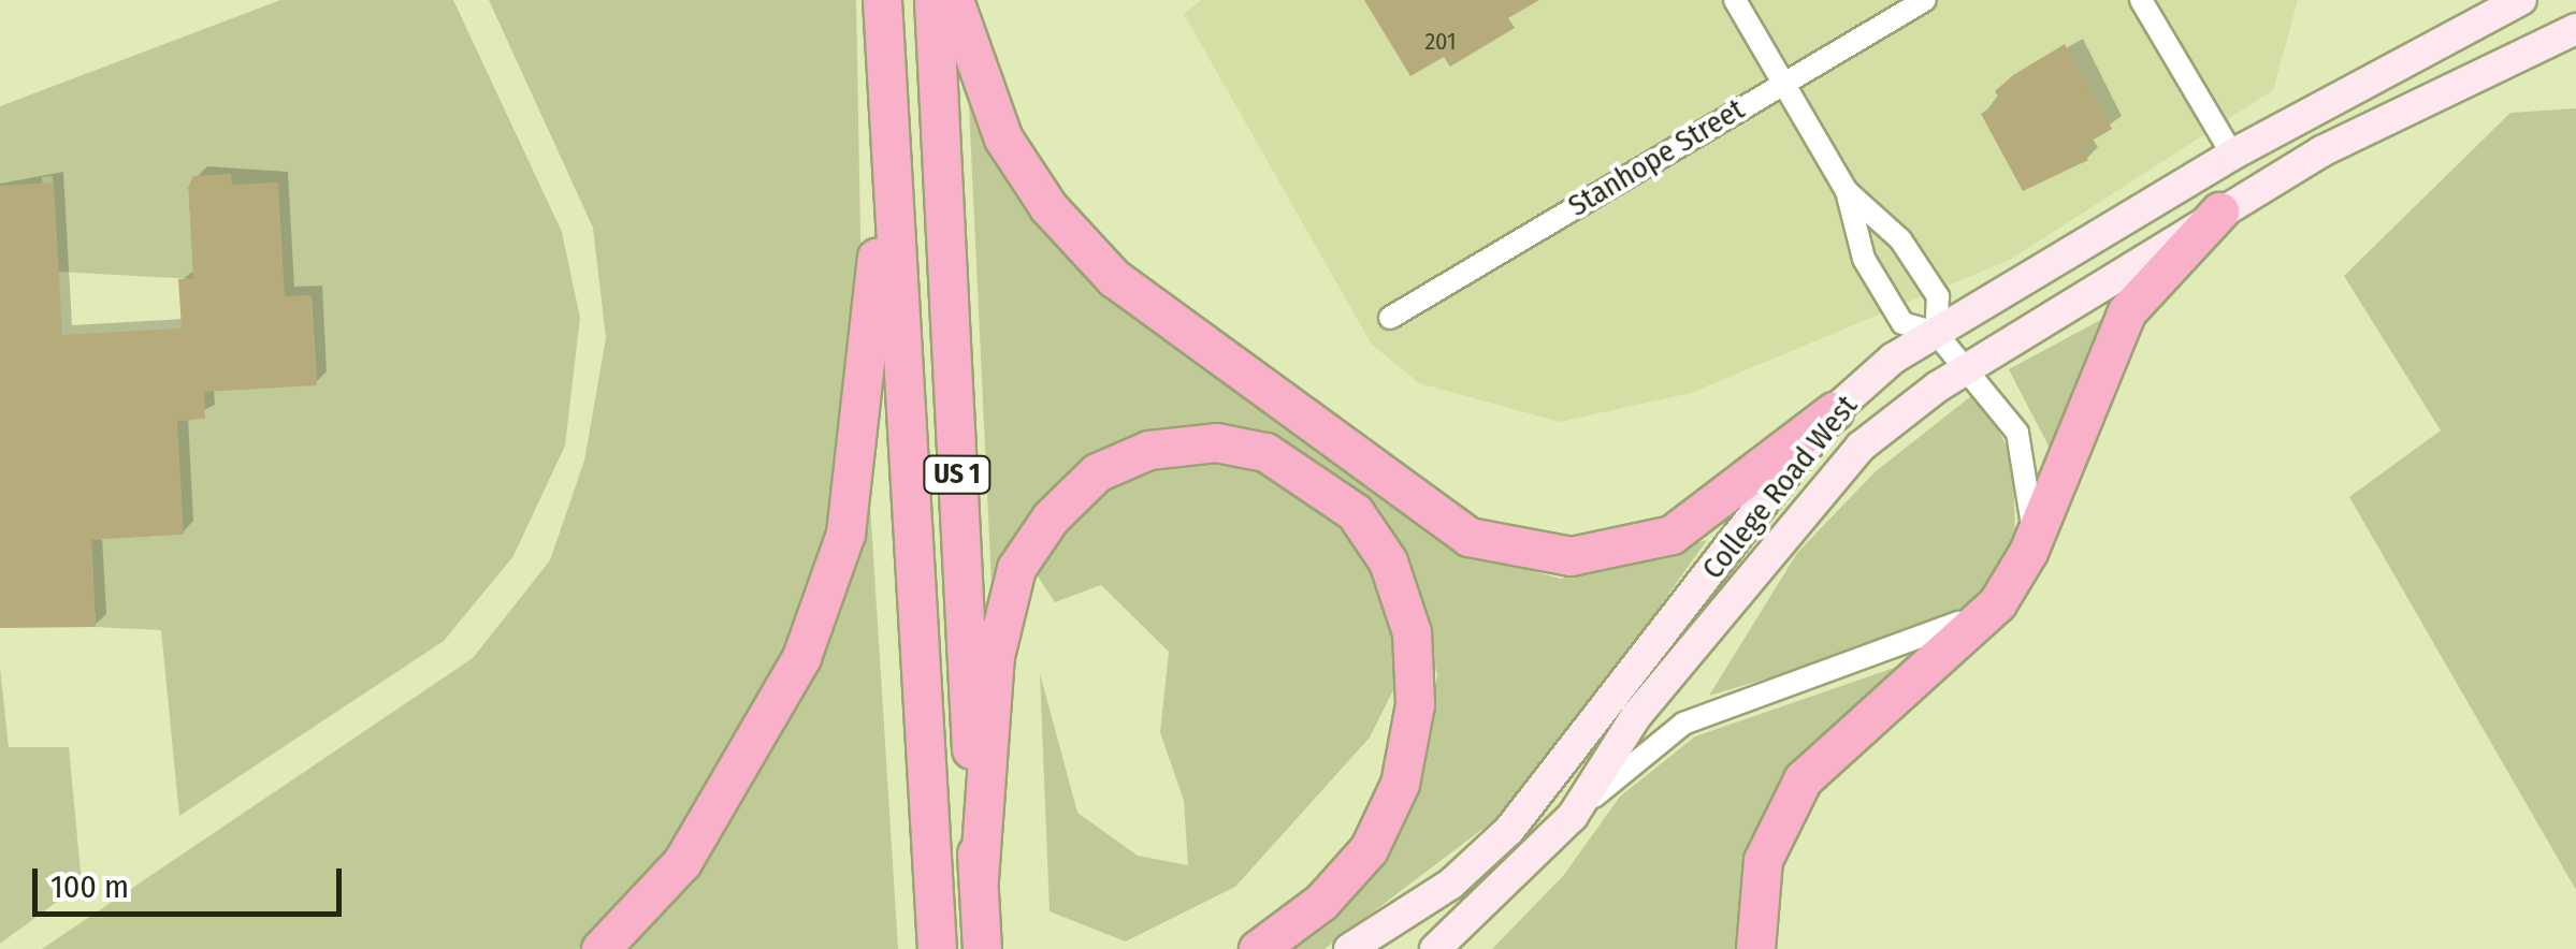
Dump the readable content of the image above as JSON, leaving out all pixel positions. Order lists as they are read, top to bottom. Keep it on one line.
{"streets":{"highway":["US 1"],"street":["Stanhope Street","College Road West"]},"house_numbers":["201"],"scale_bar":"100 m"}
